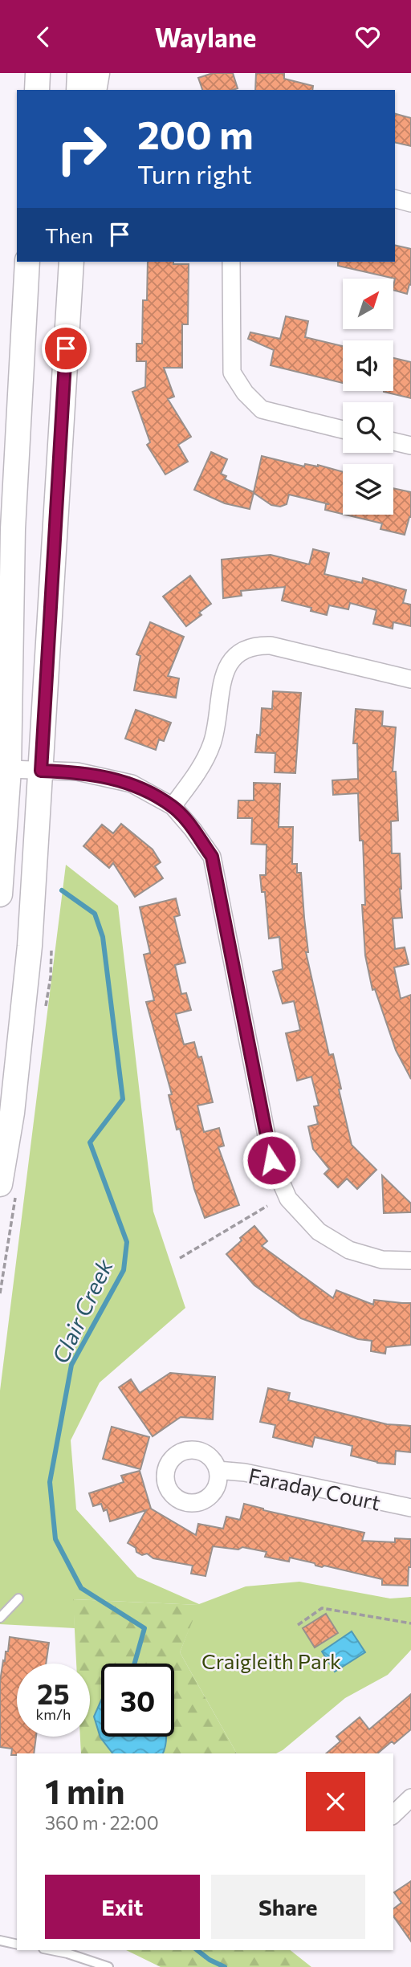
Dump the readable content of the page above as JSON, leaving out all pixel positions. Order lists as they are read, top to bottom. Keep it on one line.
{"streets":{"street":["Faraday Court"]},"water":["Clair Creek"],"parks":["Craigleith Park"],"north":"top right","page":{"header":"Waylane","turn":["200 m","Turn right"],"then":"Then","speed":"25 km/h","limit":"30","heading":["1 min","360 m · 22:00"],"buttons":["Exit","Share"]}}
